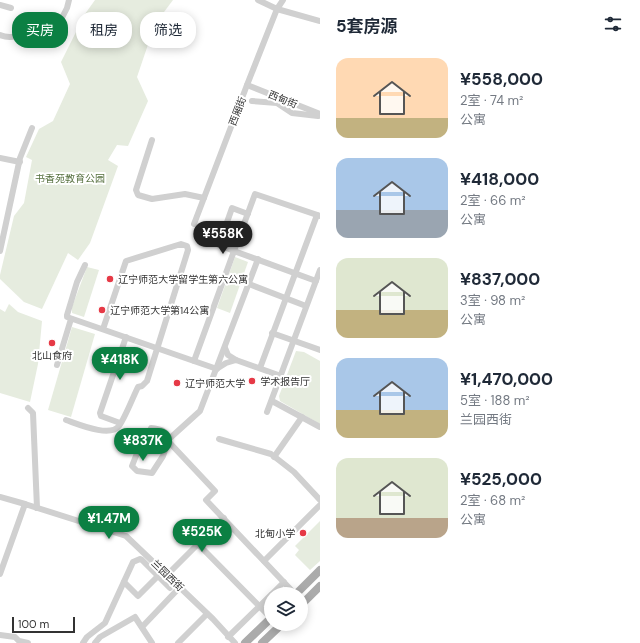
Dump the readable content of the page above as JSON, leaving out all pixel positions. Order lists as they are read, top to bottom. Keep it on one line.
{"streets":{"street":["西甸街","西厢街","兰园西街"]},"crossings":[["西甸街","西厢街"]],"parks":["书香苑教育公园"],"places":["辽宁师范大学留学生第六公寓","辽宁师范大学第14公寓","北山食府","学术报告厅","辽宁师范大学","北甸小学"],"scale_bar":"100 m","page":{"heading":"5套房源","chip":["买房","租房","筛选"],"list":[{"name":"¥558,000","note":"2室 · 74 m² · 公寓"},{"name":"¥418,000","note":"2室 · 66 m² · 公寓"},{"name":"¥837,000","note":"3室 · 98 m² · 公寓"},{"name":"¥1,470,000","note":"5室 · 188 m² · 兰园西街"},{"name":"¥525,000","note":"2室 · 68 m² · 公寓"}],"price":["¥558K","¥418K","¥837K","¥1.47M","¥525K"],"scale":"100 m"}}
